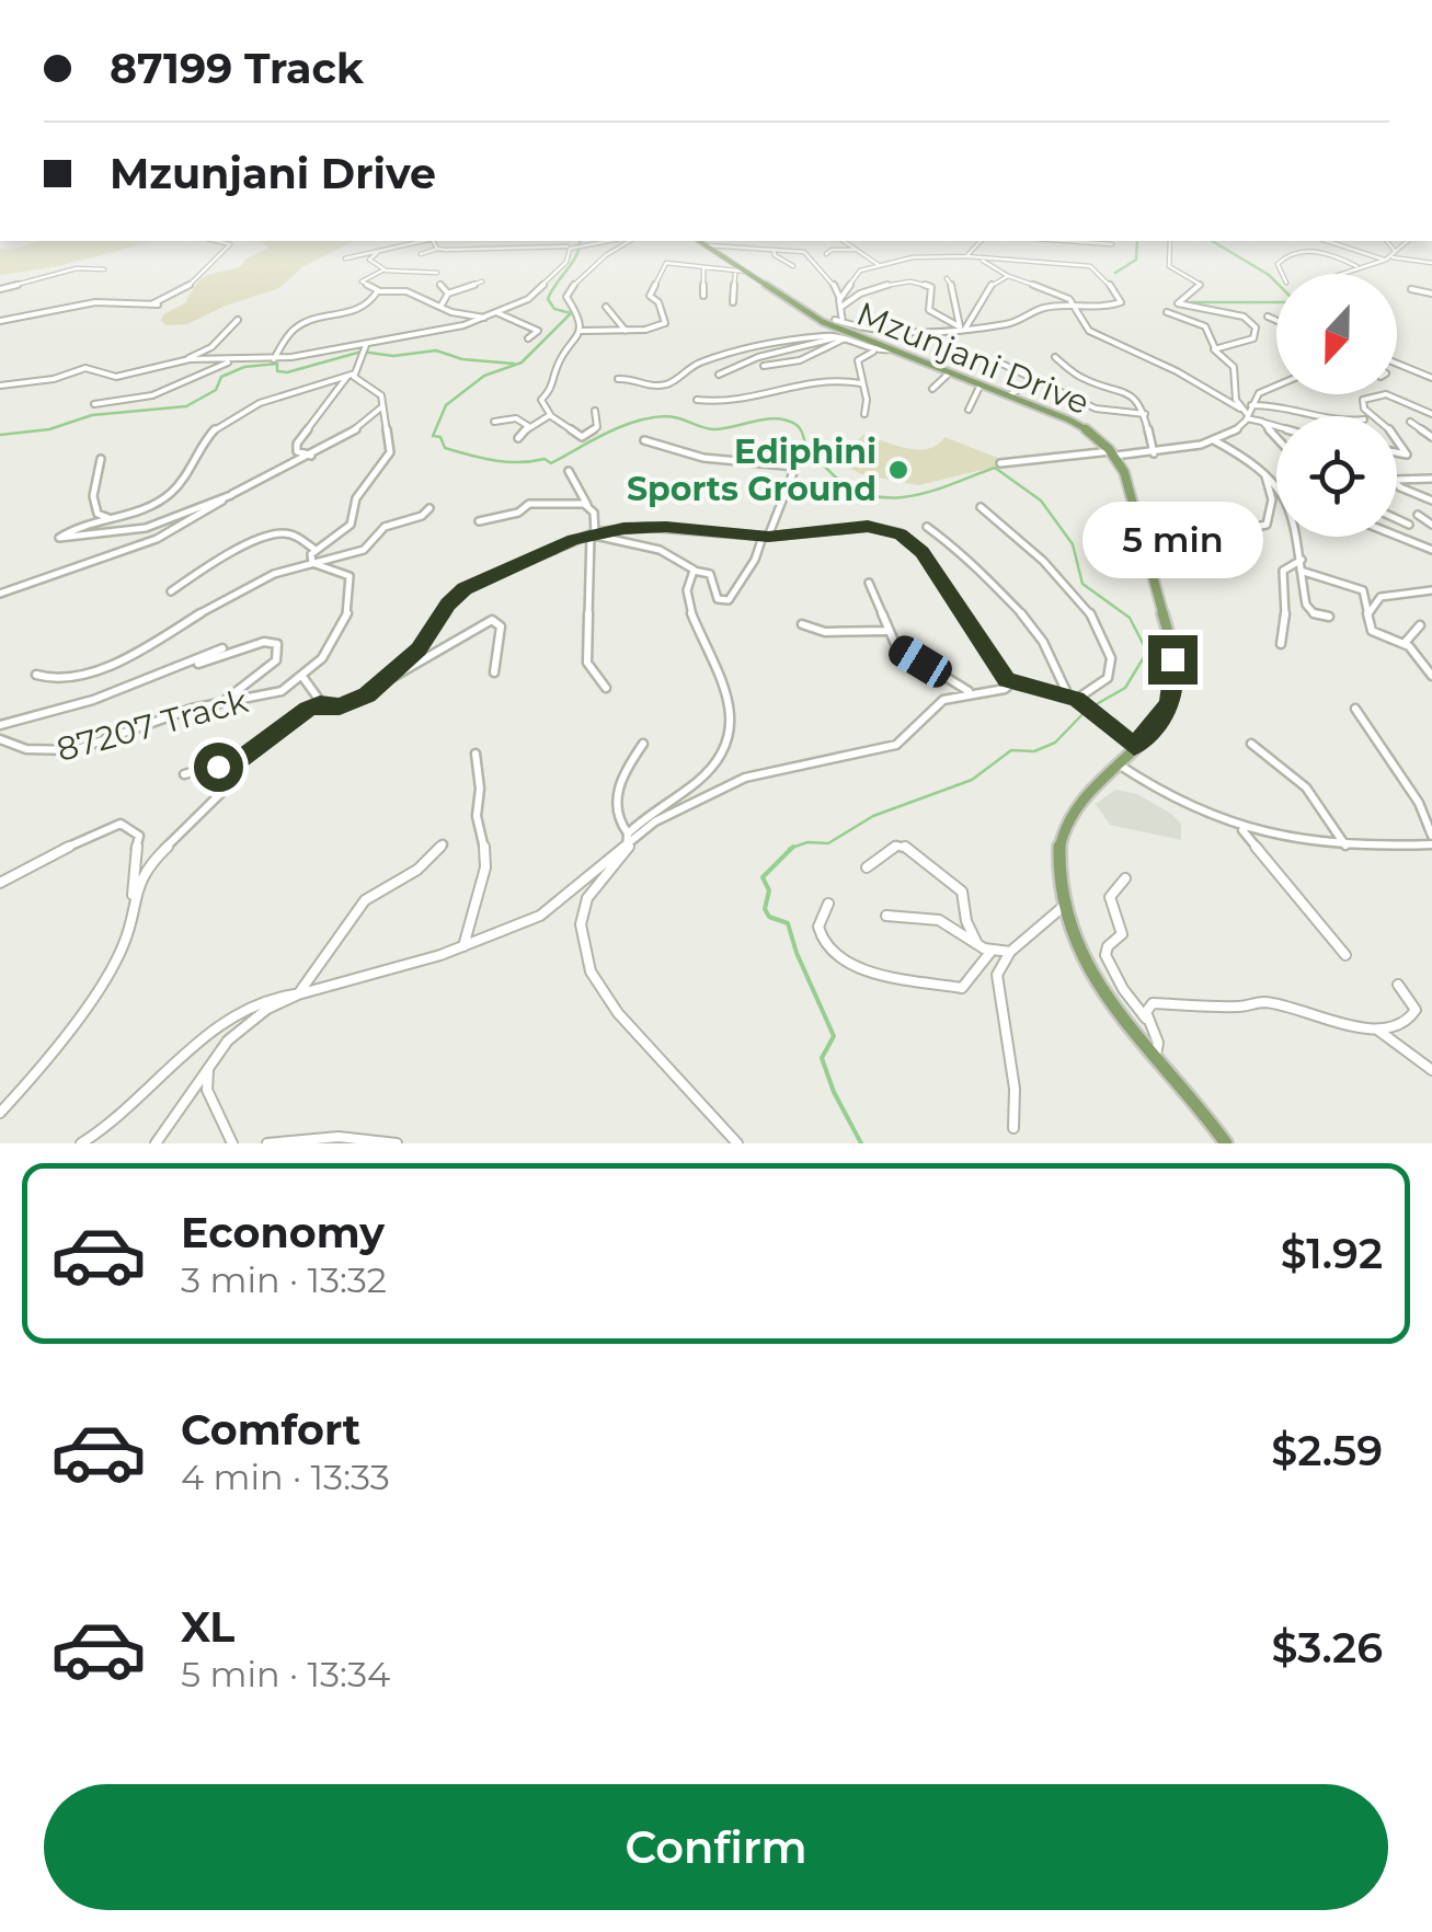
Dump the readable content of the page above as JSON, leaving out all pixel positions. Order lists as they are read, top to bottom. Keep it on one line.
{"streets":{"main road":["Mzunjani Drive"],"street":["87207 Track"]},"places":["Ediphini Sports Ground"],"north":"bottom","page":{"banner":["87199 Track","Mzunjani Drive"],"bubble":"5 min","list":[{"name":"Economy","note":"3 min · 13:32","value":"$1.92"},{"name":"Comfort","note":"4 min · 13:33","value":"$2.59"},{"name":"XL","note":"5 min · 13:34","value":"$3.26"}],"buttons":"Confirm"}}
